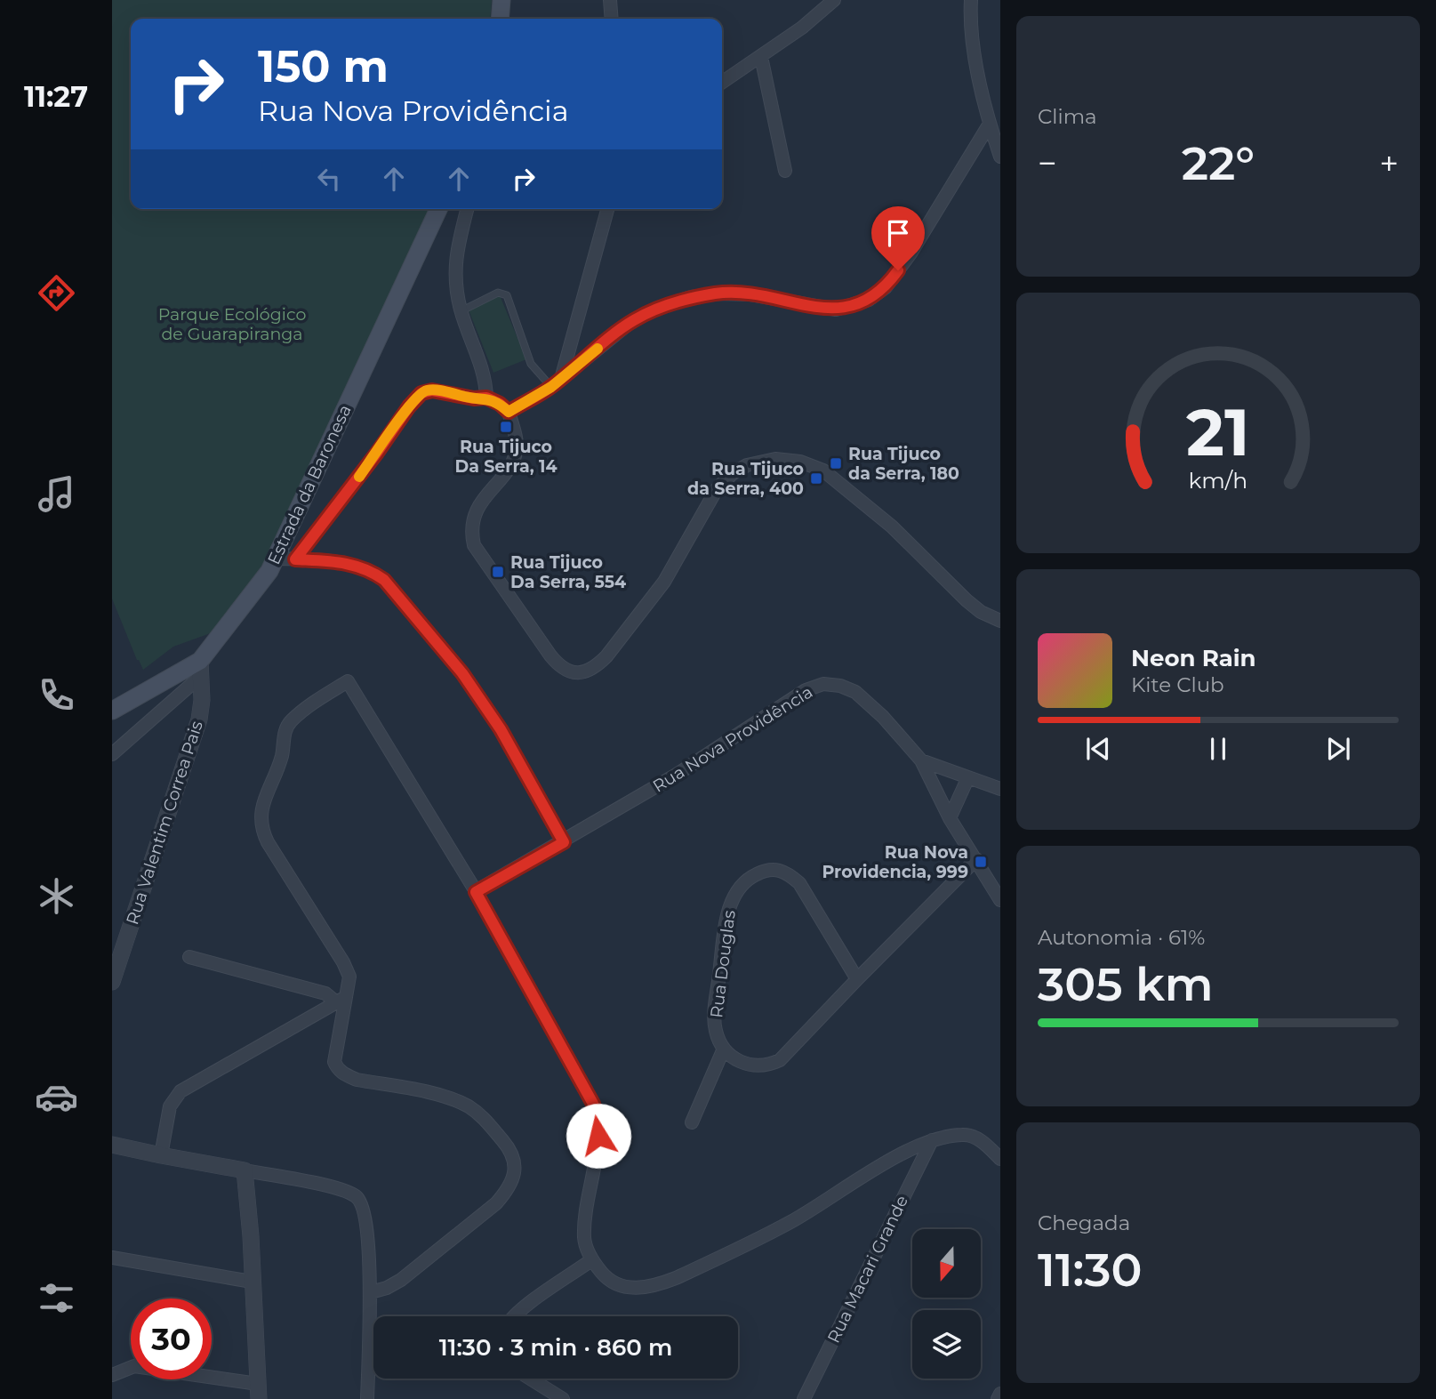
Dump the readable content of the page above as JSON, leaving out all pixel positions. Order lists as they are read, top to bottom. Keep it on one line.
{"streets":{"main road":["Estrada da Baronesa"],"street":["Rua Nova Providência","Rua Valentim Correa Pais","Rua Douglas","Rua Macari Grande"]},"crossings":[["Estrada da Baronesa","Rua Valentim Correa Pais"]],"parks":["Parque Ecológico de Guarapiranga"],"places":{"transit":["Rua Tijuco Da Serra, 14","Rua Tijuco da Serra, 180","Rua Tijuco da Serra, 400","Rua Tijuco Da Serra, 554","Rua Nova Providencia, 999"]},"north":"bottom","page":{"tabs":"11:27","tile":["Clima",["Autonomia · 61%","305 km"],["Chegada","11:30"]],"turn":["150 m","Rua Nova Providência"],"heat":["−","22°","+"],"song":["Neon Rain","Kite Club"],"limit":"30","trip":"11:30 · 3 min · 860 m","gauge":["21","km/h"]}}
